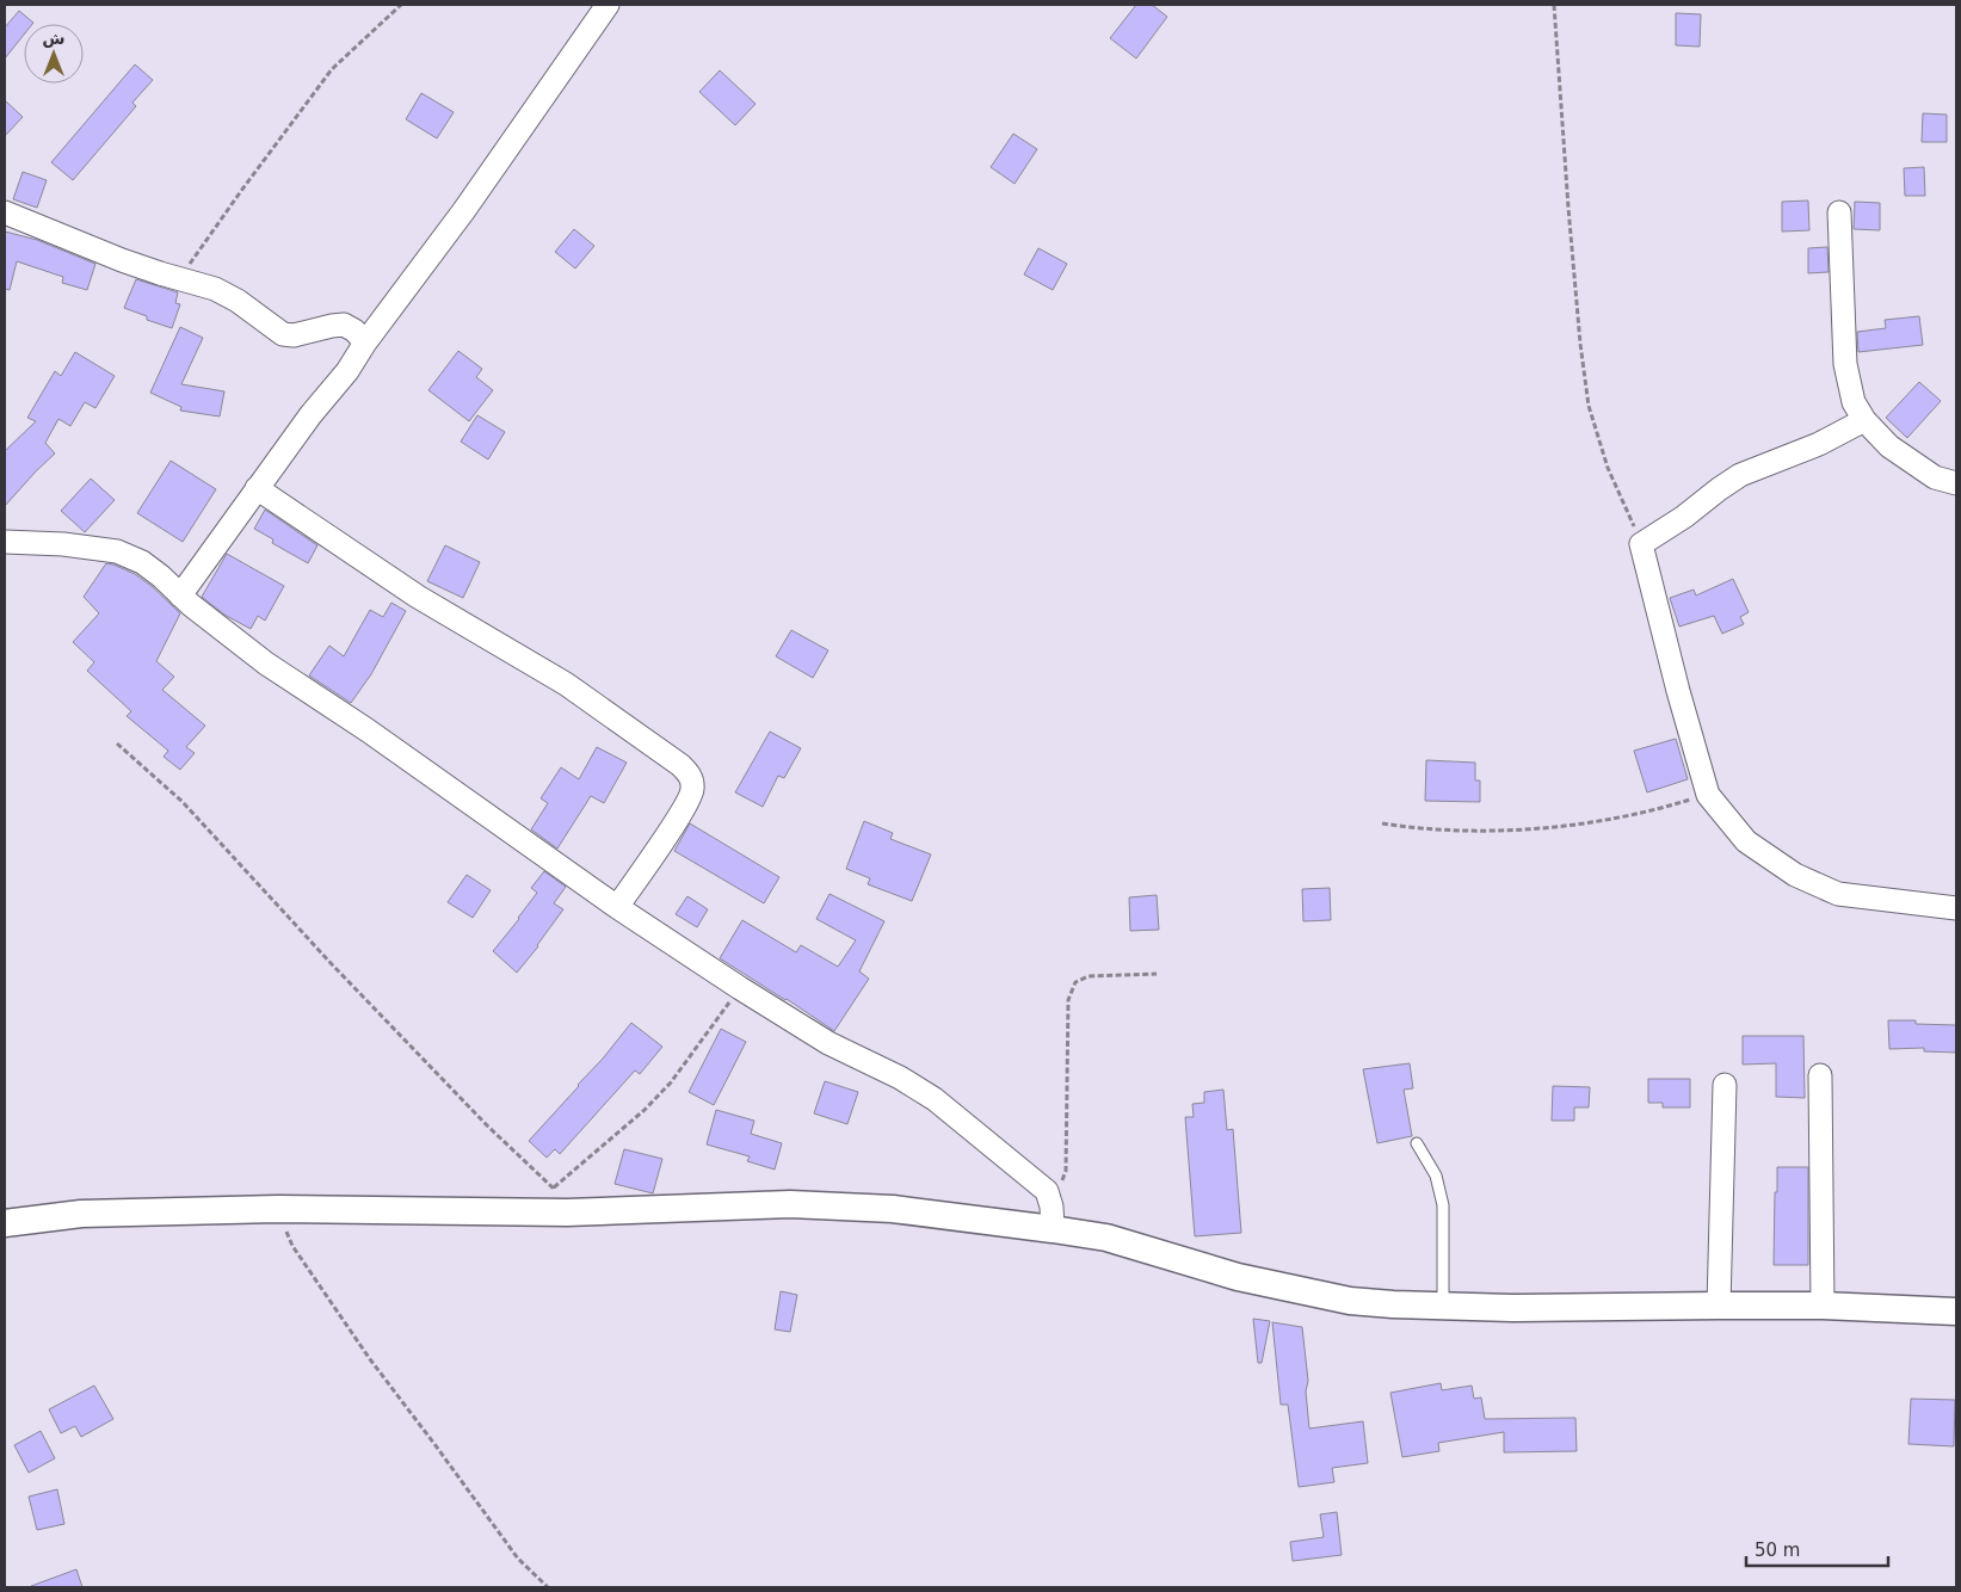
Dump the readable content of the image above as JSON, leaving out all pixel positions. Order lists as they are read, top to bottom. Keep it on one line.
{"scale_bar":"50 m","north":"top"}
